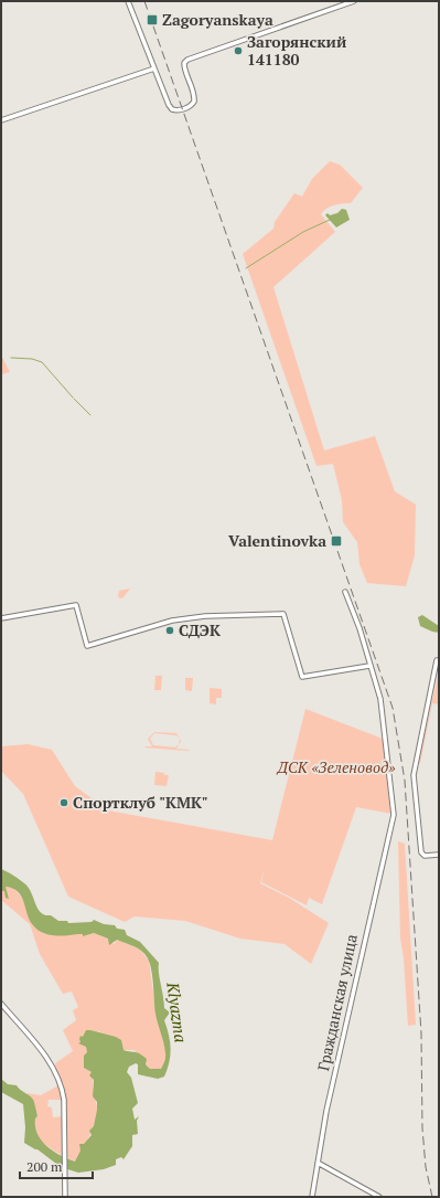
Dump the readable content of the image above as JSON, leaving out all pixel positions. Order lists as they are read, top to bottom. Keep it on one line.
{"streets":{"street":["Гражданская улица"]},"water":["Klyazma"],"parks":["ДСК «Зеленовод»"],"places":{"transit":["Zagoryanskaya","Valentinovka"],"other":["Загорянский 141180","СДЭК","Спортклуб \"КМК\""]},"scale_bar":"200 m"}
